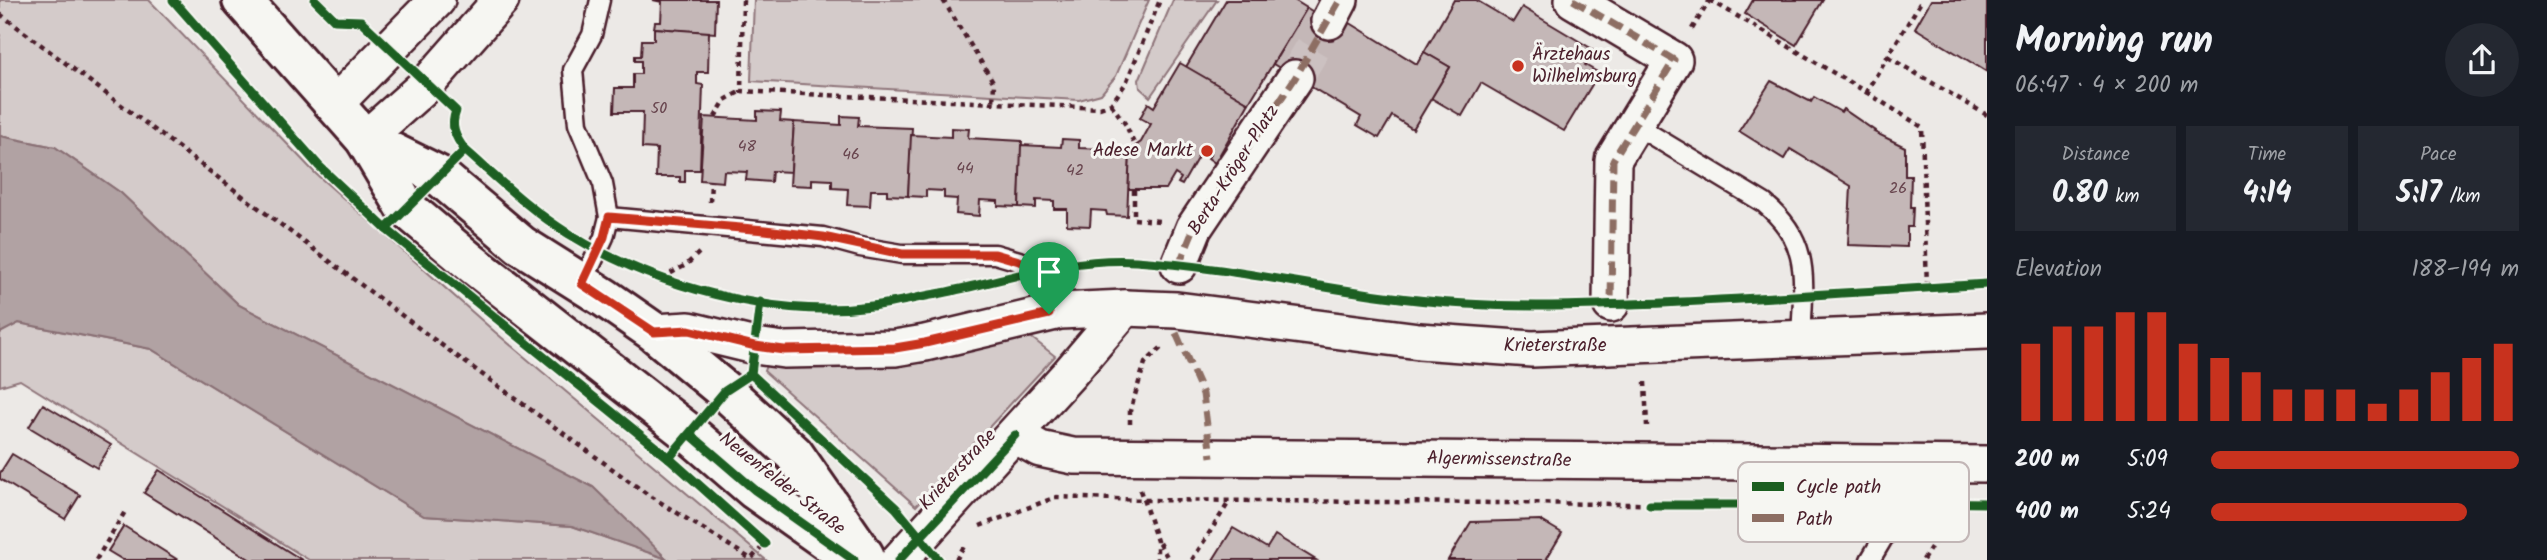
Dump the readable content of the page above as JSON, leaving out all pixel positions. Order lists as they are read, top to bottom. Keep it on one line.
{"streets":{"main road":["Neuenfelder Straße"],"street":["Berta-Kröger-Platz","Krieterstraße","Algermissenstraße"]},"crossings":[["Krieterstraße","Algermissenstraße"],["Krieterstraße","Neuenfelder Straße"]],"places":["Ärztehaus Wilhelmsburg","Adese Markt"],"house_numbers":["50","48","46","44","42","26"],"legend":["Cycle path","Path"],"page":{"heading":["Morning run","06:47 · 4 × 200 m"],"stats":[["Distance","0.80 km"],["Time","4:14"],["Pace","5:17 /km"]],"chart":["Elevation","188–194 m"],"list":[{"name":"200 m","note":"5:09"},{"name":"400 m","note":"5:24"}]}}
